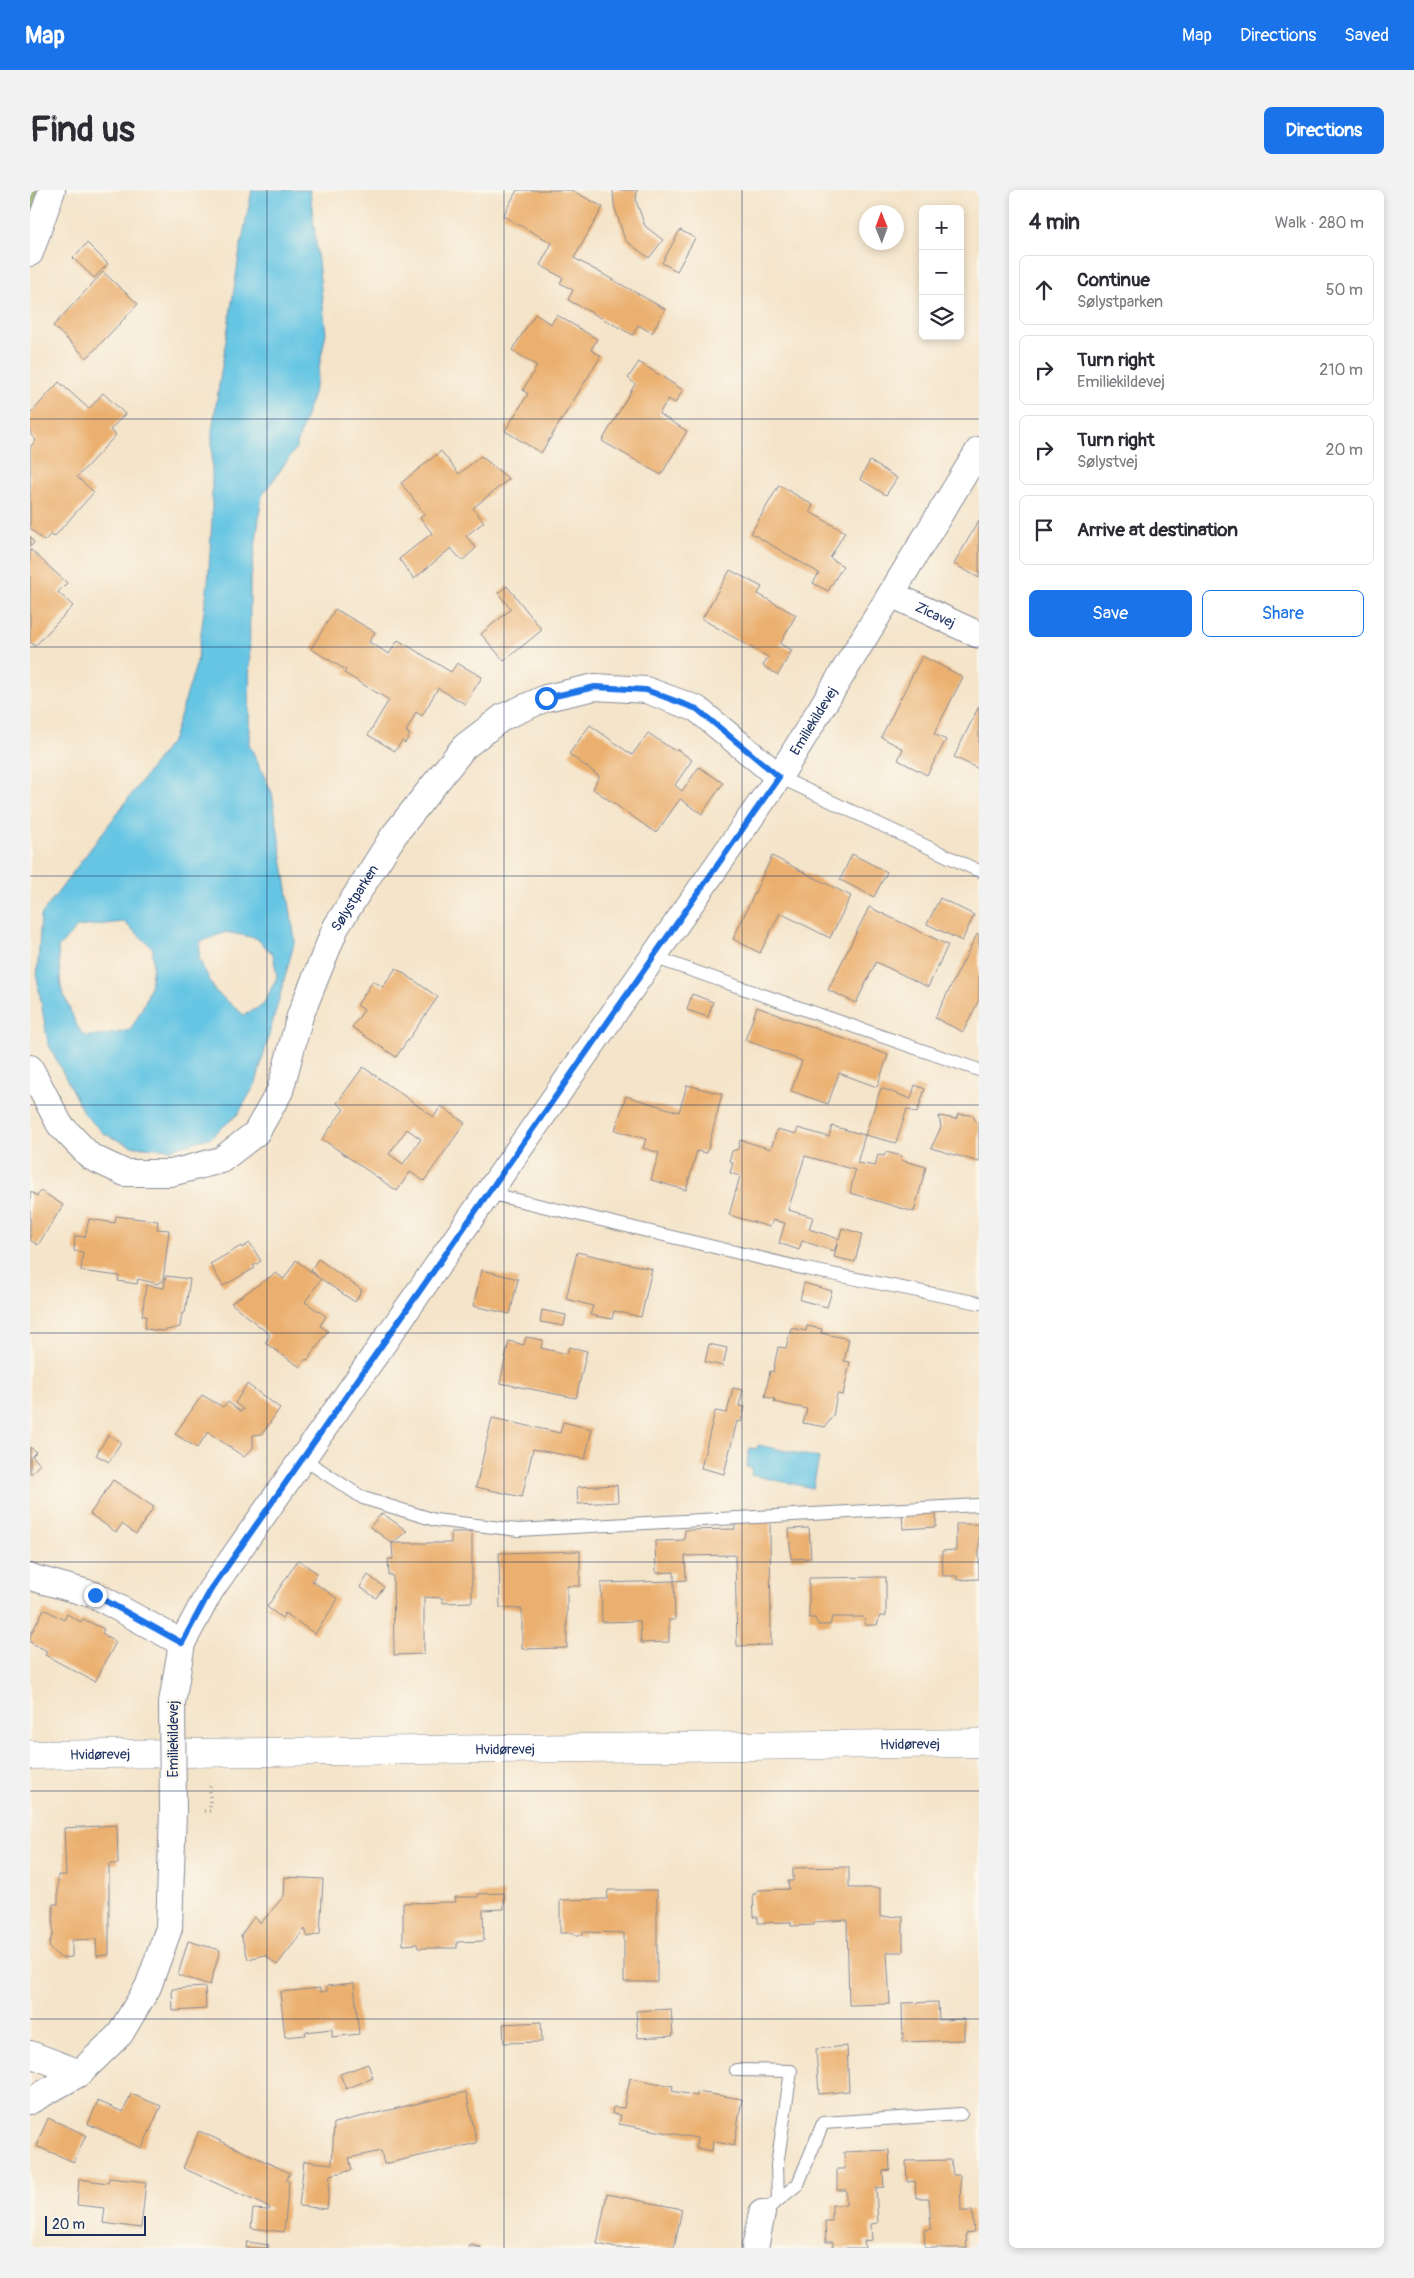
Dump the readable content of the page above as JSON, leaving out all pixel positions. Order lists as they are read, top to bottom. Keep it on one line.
{"streets":{"street":["Zicavej","Emiliekildevej","Sølystparken","Hvidørevej"]},"crossings":[["Zicavej","Emiliekildevej"],["Emiliekildevej","Sølystparken"]],"scale_bar":"20 m","north":"top","page":{"header":"Map","nav":["Map","Directions","Saved"],"buttons":["Directions",["Save","Share"]],"title":"Find us","heading":["4 min","Walk · 280 m"],"map_buttons":["+","−"],"list":[["Continue","Sølystparken","50 m"],["Turn right","Emiliekildevej","210 m"],["Turn right","Sølystvej","20 m"],"Arrive at destination"],"scale":"20 m"}}
